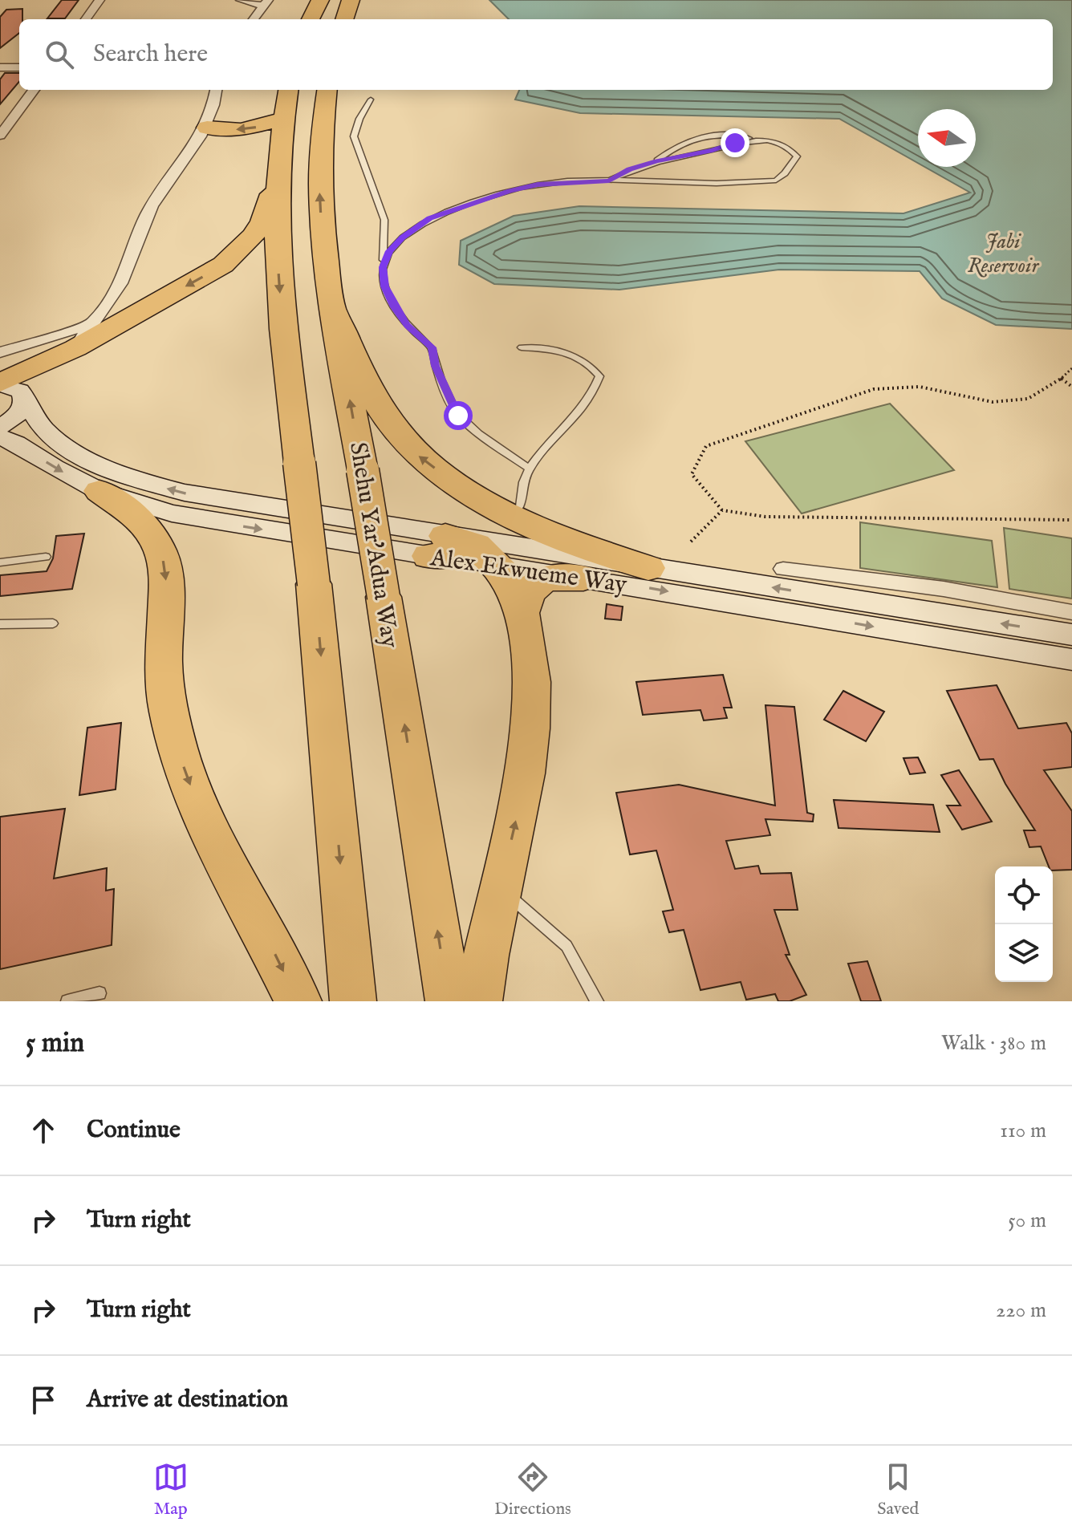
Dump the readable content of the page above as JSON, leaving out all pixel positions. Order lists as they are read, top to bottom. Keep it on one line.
{"streets":{"highway":["Shehu Yar'Adua Way"],"street":["Alex Ekwueme Way"]},"water":["Jabi Reservoir"],"north":"left","page":{"search":"Search here","heading":["5 min","Walk · 380 m"],"list":[["Continue","110 m"],["Turn right","50 m"],["Turn right","220 m"],"Arrive at destination"],"nav":["Map","Directions","Saved"]}}
